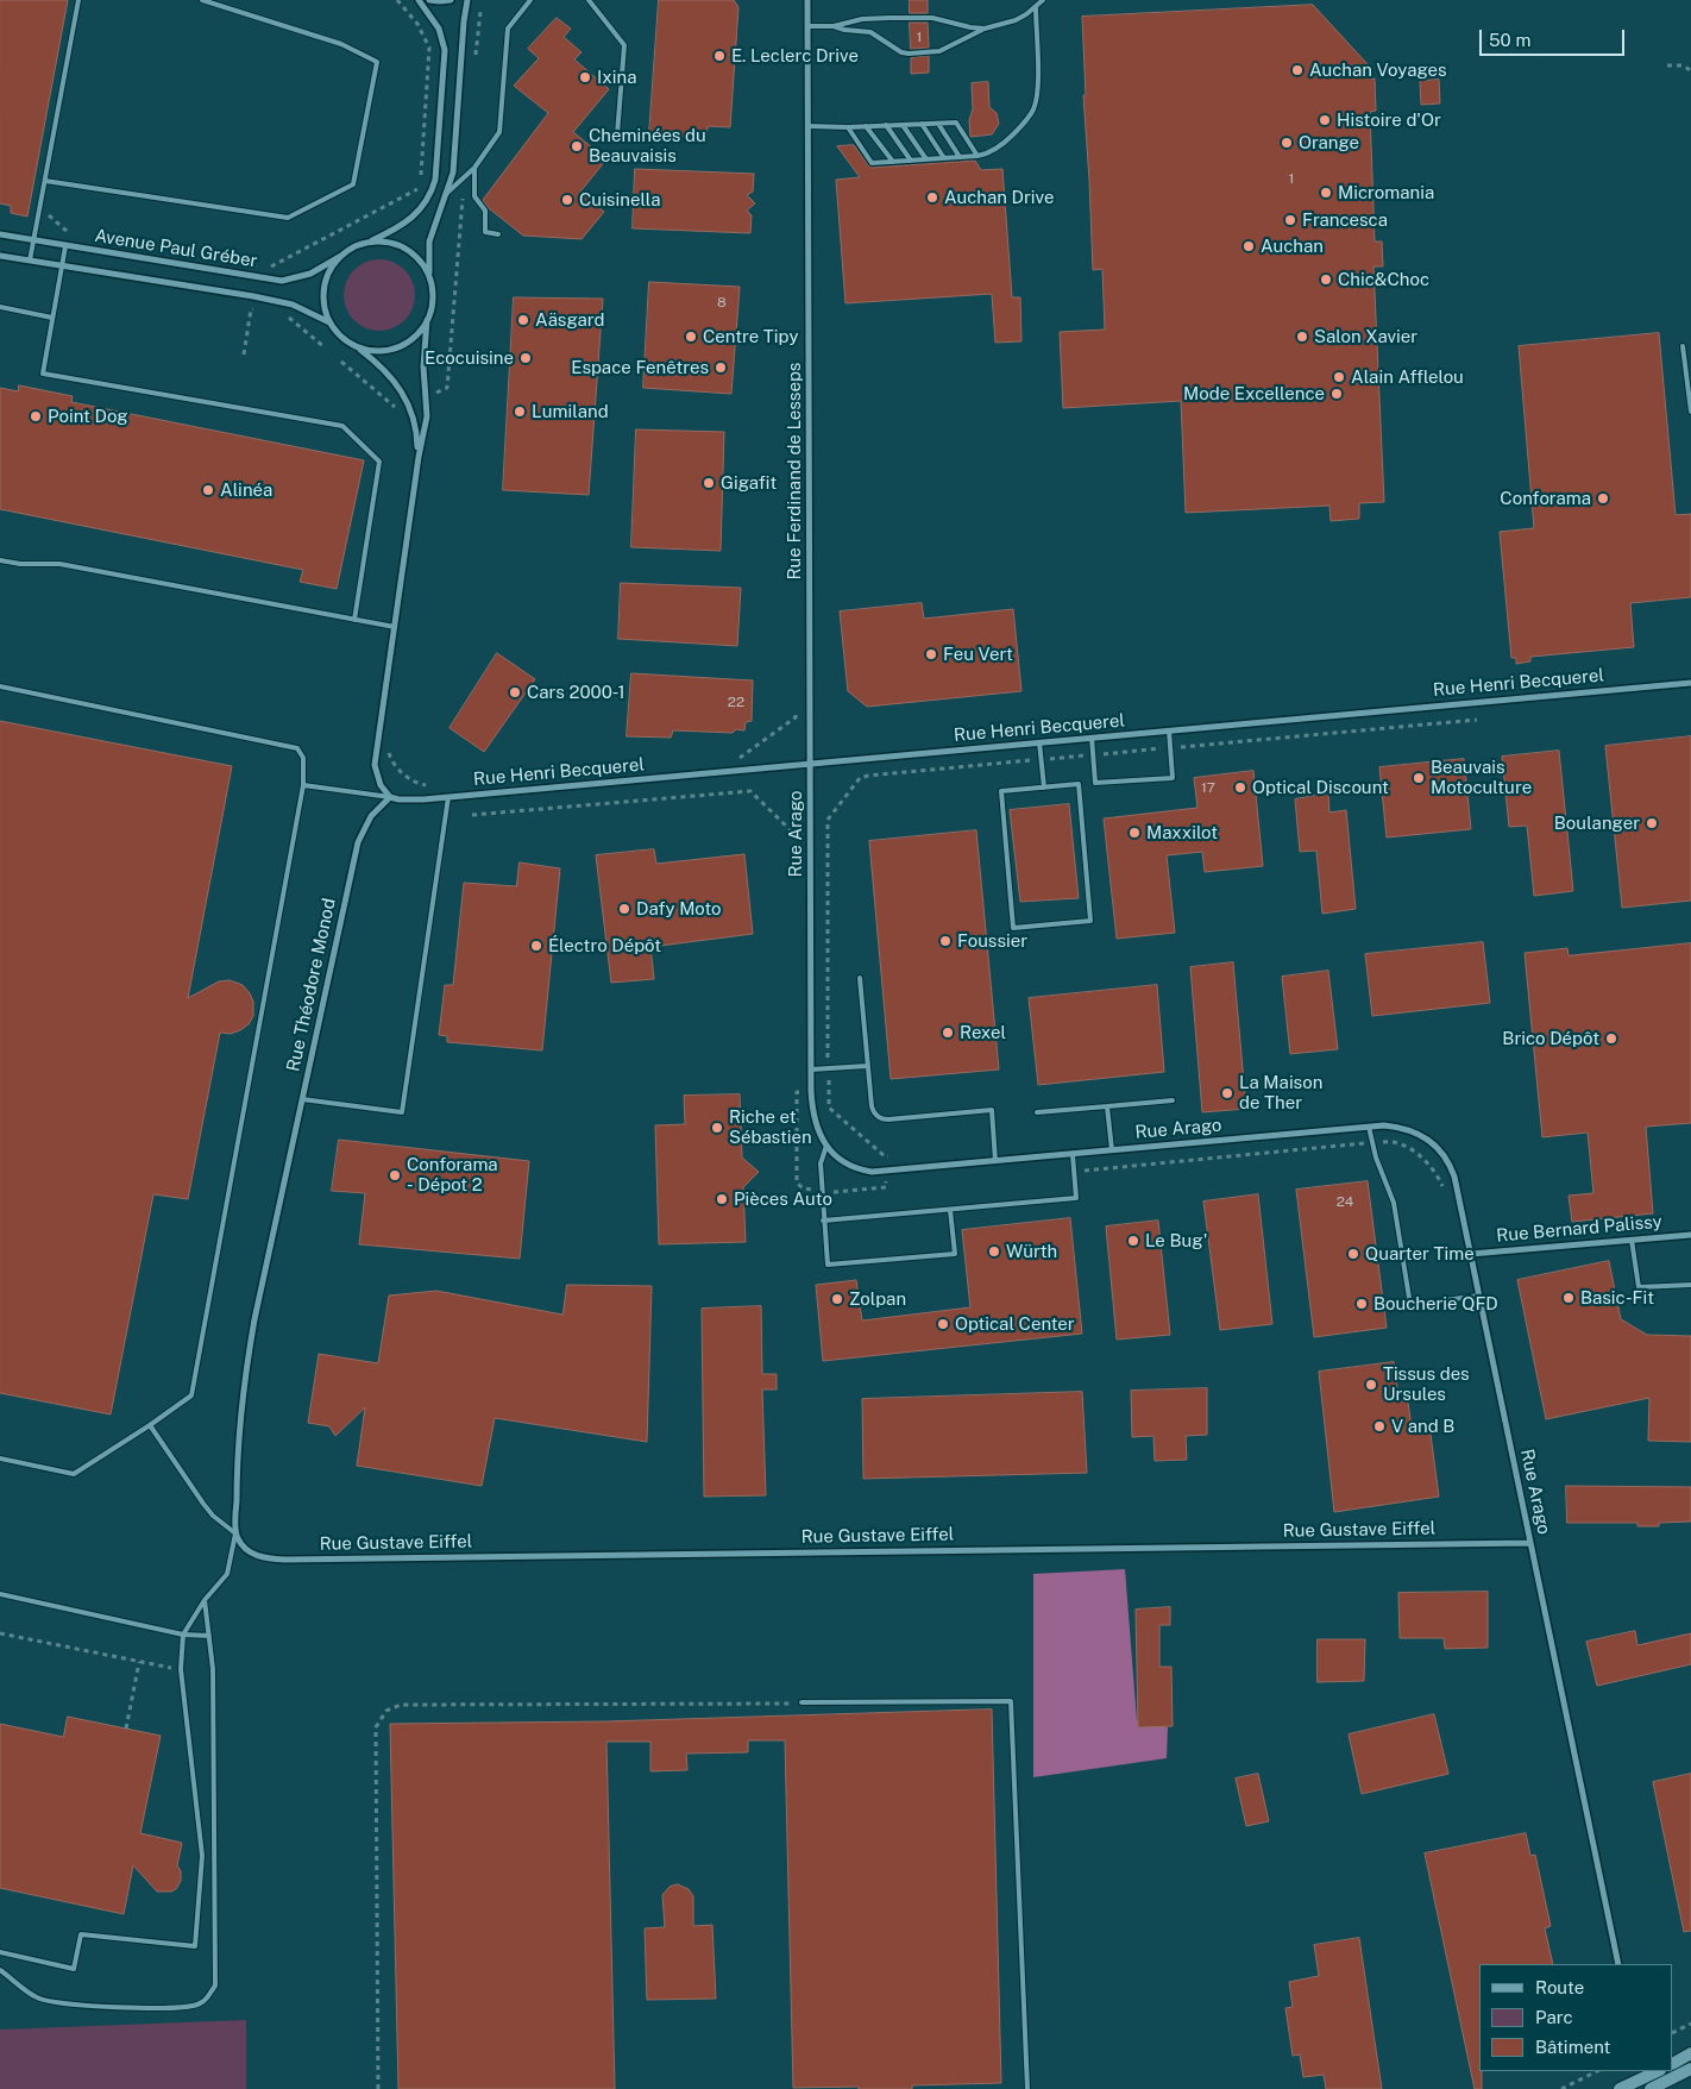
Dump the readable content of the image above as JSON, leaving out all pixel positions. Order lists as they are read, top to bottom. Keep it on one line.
{"streets":{"street":["Avenue Paul Gréber","Rue Ferdinand de Lesseps","Rue Henri Becquerel","Rue Arago","Rue Théodore Monod","Rue Bernard Palissy","Rue Gustave Eiffel"]},"crossings":[["Rue Ferdinand de Lesseps","Rue Henri Becquerel"],["Rue Ferdinand de Lesseps","Rue Arago"],["Rue Henri Becquerel","Rue Arago"],["Rue Henri Becquerel","Rue Théodore Monod"],["Rue Arago","Rue Bernard Palissy"],["Rue Arago","Rue Gustave Eiffel"],["Rue Théodore Monod","Rue Gustave Eiffel"]],"places":["E. Leclerc Drive","Auchan Voyages","Ixina","Histoire d'Or","Orange","Cheminées du Beauvaisis","Micromania","Auchan Drive","Cuisinella","Francesca","Auchan","Chic&Choc","Aäsgard","Centre Tipy","Salon Xavier","Ecocuisine","Espace Fenêtres","Alain Afflelou","Mode Excellence","Lumiland","Point Dog","Gigafit","Alinéa","Conforama","Feu Vert","Cars 2000-1","Beauvais Motoculture","Optical Discount","Boulanger","Maxxilot","Dafy Moto","Foussier","Électro Dépôt","Rexel","Brico Dépôt","La Maison de Ther","Riche et Sébastien","Conforama - Dépot 2","Pièces Auto","Le Bug'","Würth","Quarter Time","Basic-Fit","Zolpan","Boucherie QFD","Optical Center","Tissus des Ursules","V and B"],"house_numbers":["1","1","8","22","17","24"],"legend":["Route","Parc","Bâtiment"],"scale_bar":"50 m"}
